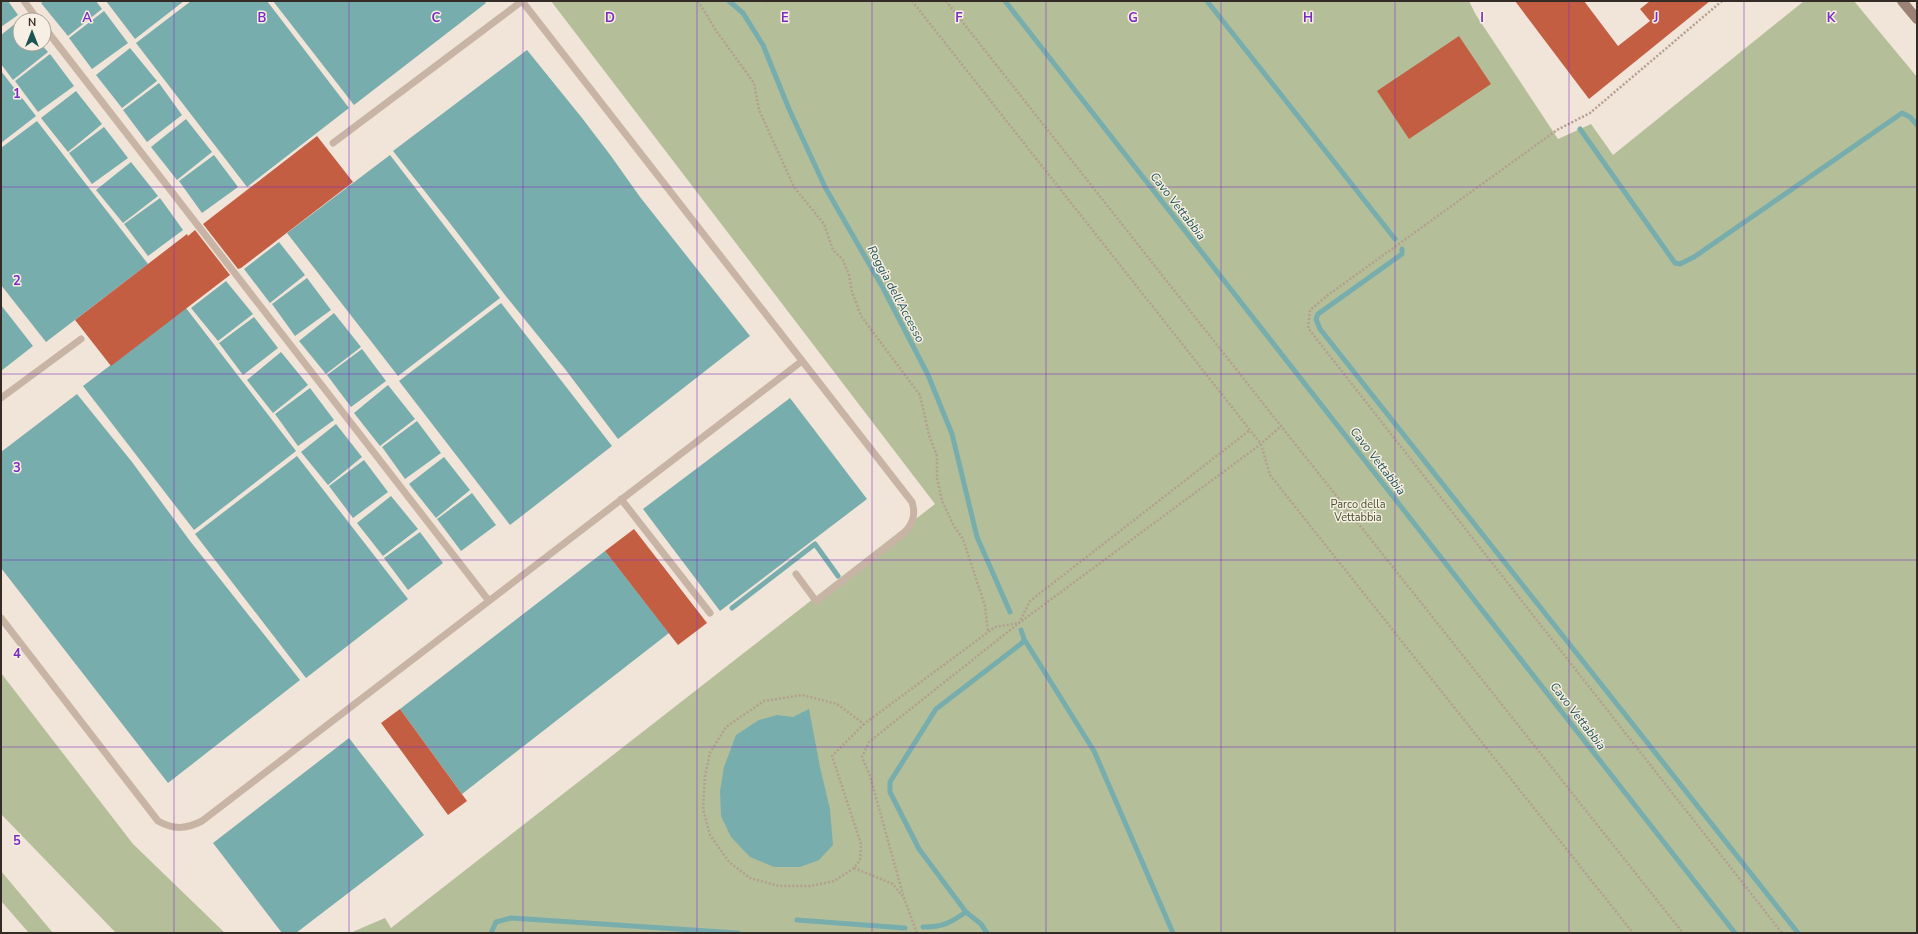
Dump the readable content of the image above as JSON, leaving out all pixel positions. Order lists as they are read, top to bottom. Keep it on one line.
{"water":["Cavo Vettabbia","Roggia dell'Accesso"],"parks":["Parco della Vettabbia"],"north":"top","grid":{"columns":["A","B","C","D","E","F","G","H","I","J","K"],"rows":["1","2","3","4","5"]}}
